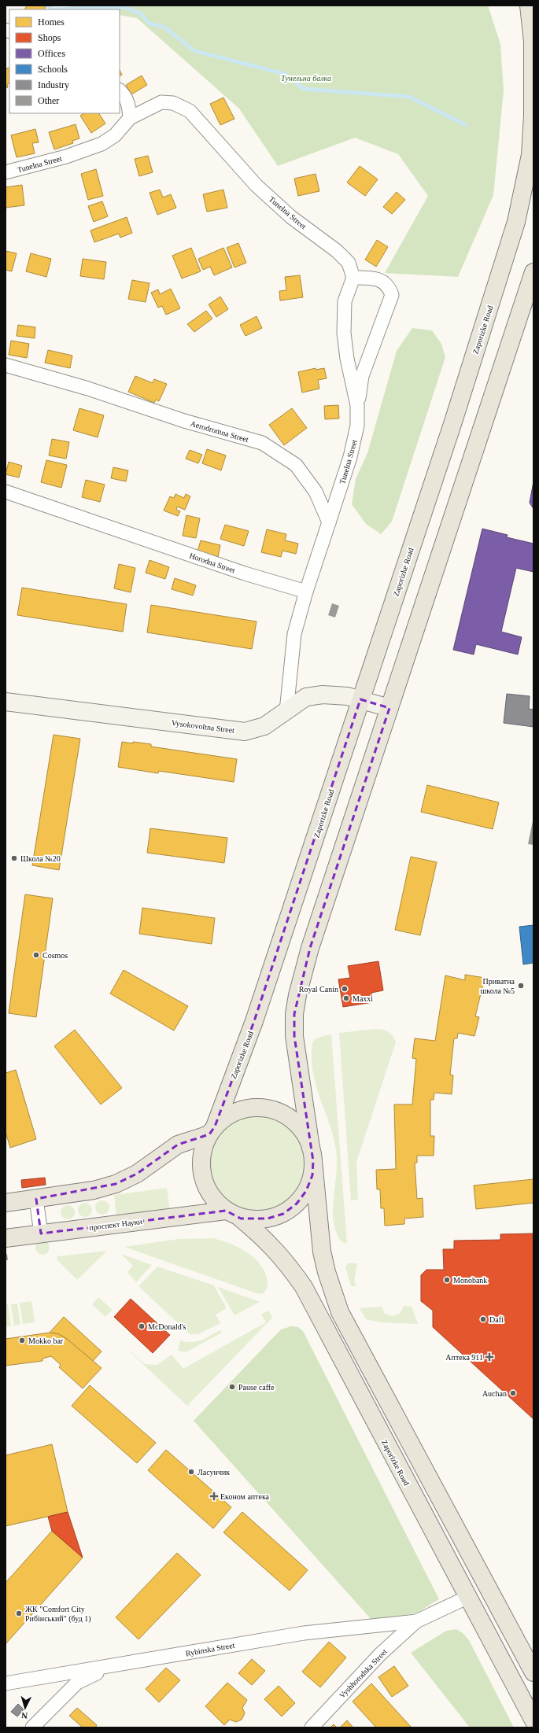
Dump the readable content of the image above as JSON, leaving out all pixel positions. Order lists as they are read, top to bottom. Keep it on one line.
{"streets":{"main road":["Zaporizke Road","Vysokovoltna Street","проспект Науки"],"street":["Tunelna Street","Aerodromna Street","Horodna Street","Rybinska Street","Vyshhorodska Street"]},"crossings":[["Tunelna Street","Aerodromna Street"],["Zaporizke Road","Vysokovoltna Street"],["Zaporizke Road","проспект Науки"],["Rybinska Street","Vyshhorodska Street"]],"parks":["Тунельна балка"],"places":{"other":["Школа №20","Cosmos","Приватна школа №5","Royal Canin","Maxxi","Monobank","Dafi","McDonald's","Mokko bar","Pause caffe","Auchan","Ласунчик","ЖК \"Comfort City Рибінський\" (буд 1)"],"health":["Аптека 911","Економ аптека"]},"legend":["Homes","Shops","Offices","Schools","Industry","Other"],"north":"bottom"}
